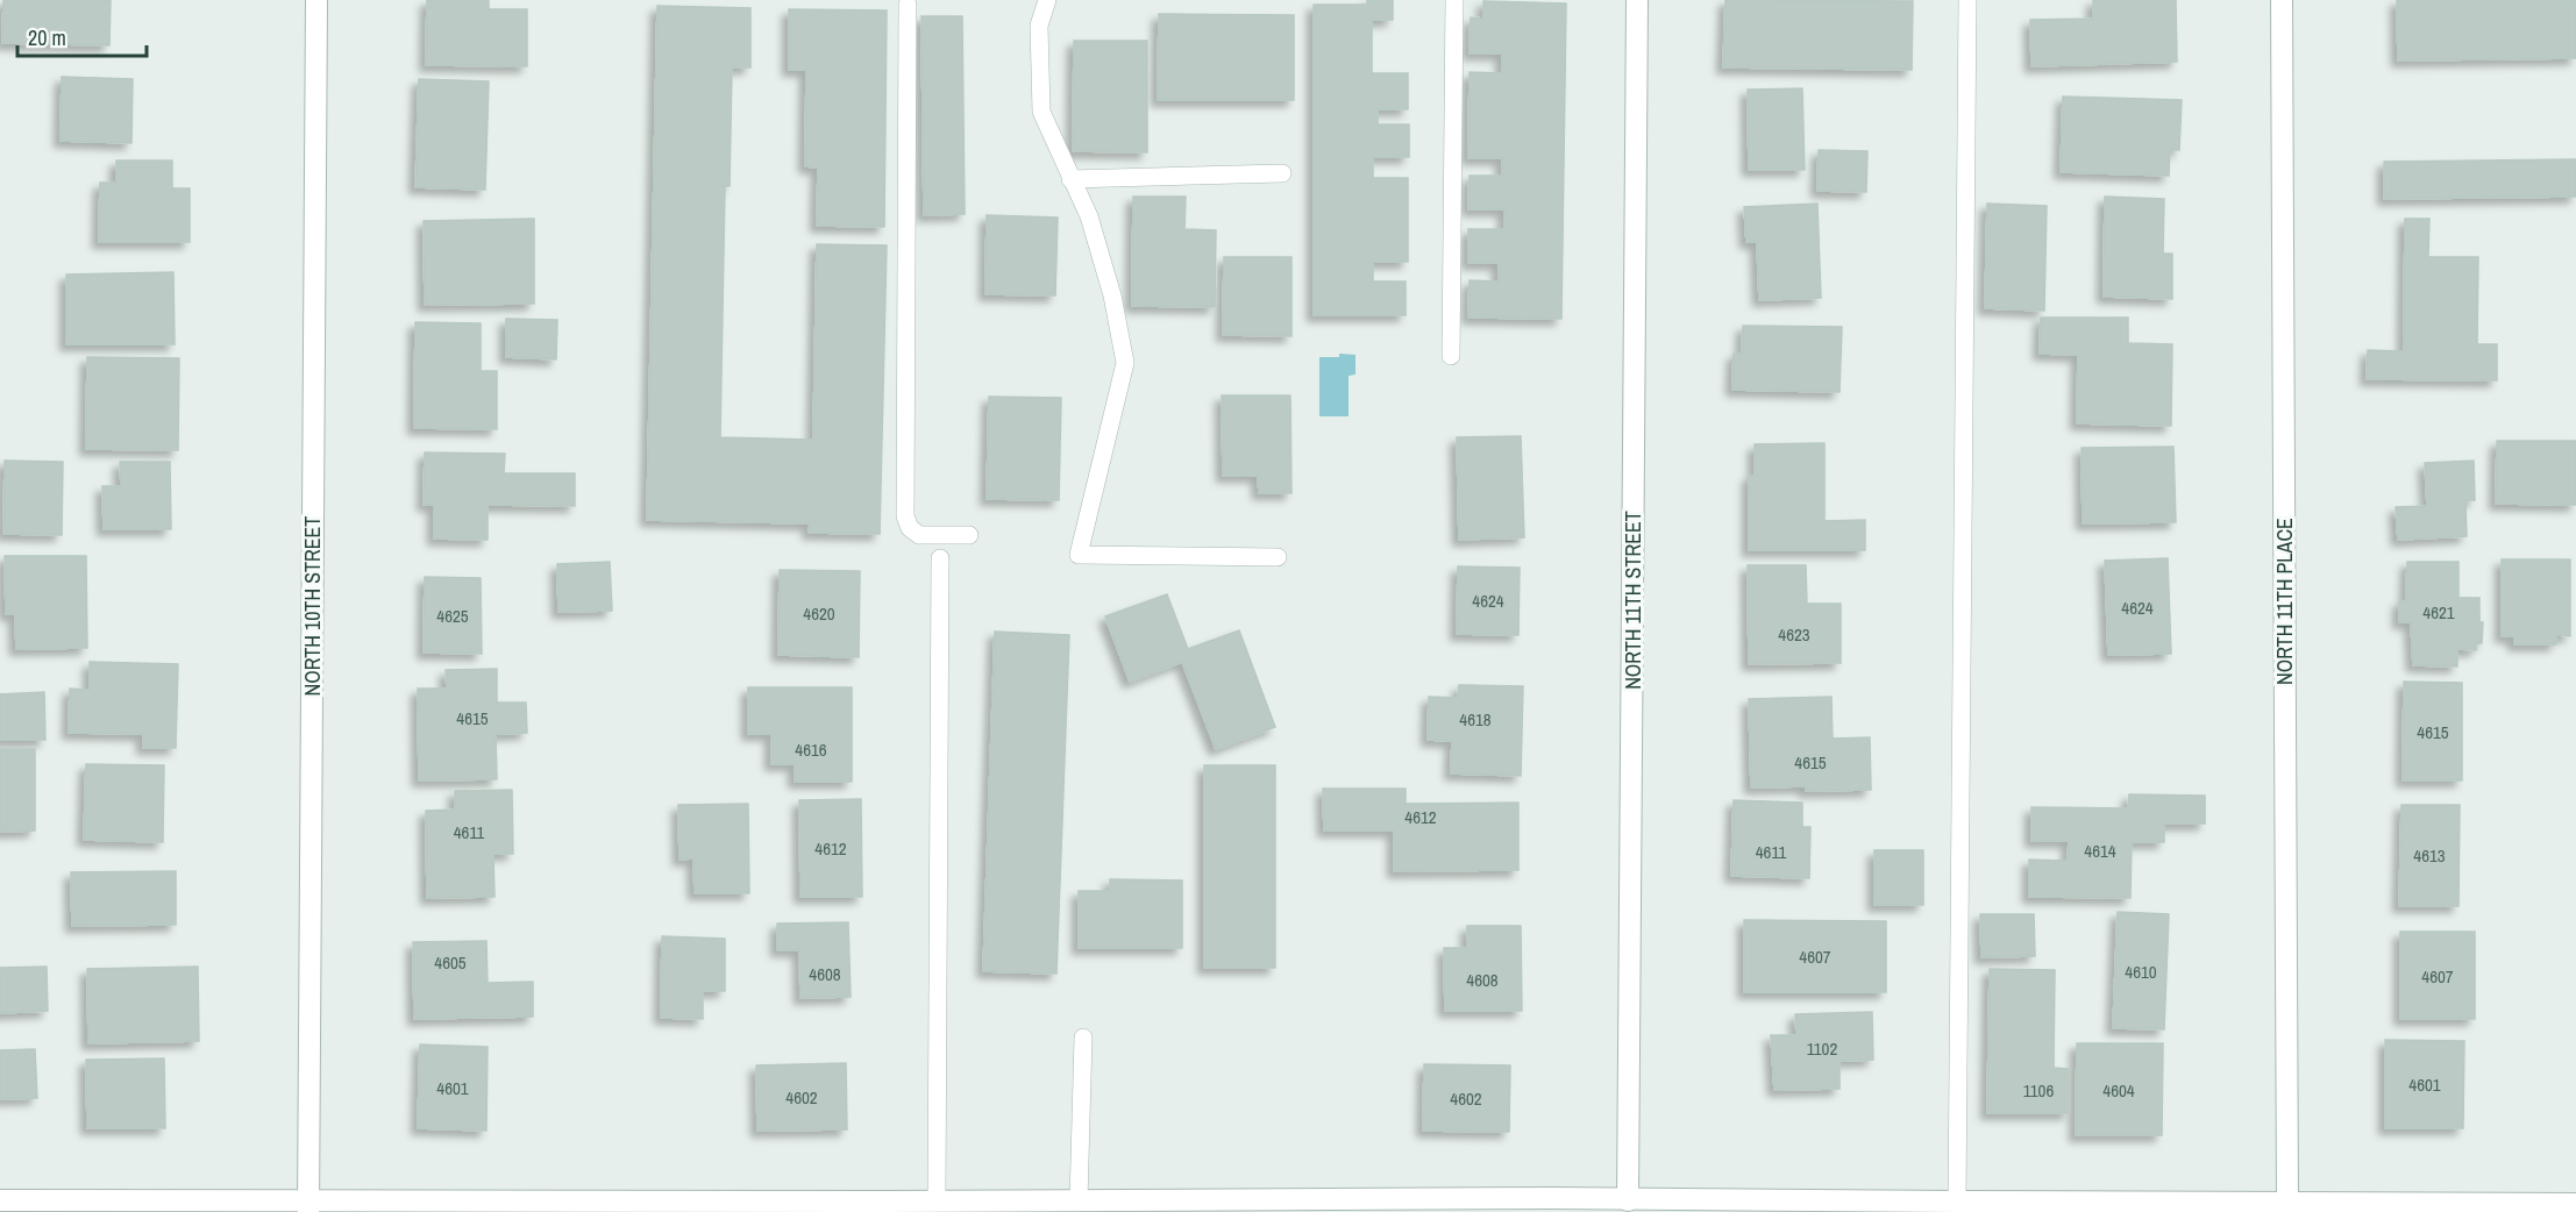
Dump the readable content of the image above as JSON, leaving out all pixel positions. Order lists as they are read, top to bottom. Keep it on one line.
{"streets":{"street":["NORTH 11TH STREET","NORTH 11TH PLACE","NORTH 10TH STREET"]},"house_numbers":["4624","4624","4621","4620","4625","4623","4615","4618","4615","4616","4615","4612","4611","4612","4614","4611","4613","4607","4605","4610","4608","4607","4608","1102","4601","4601","1106","4604","4602","4602"],"scale_bar":"20 m"}
